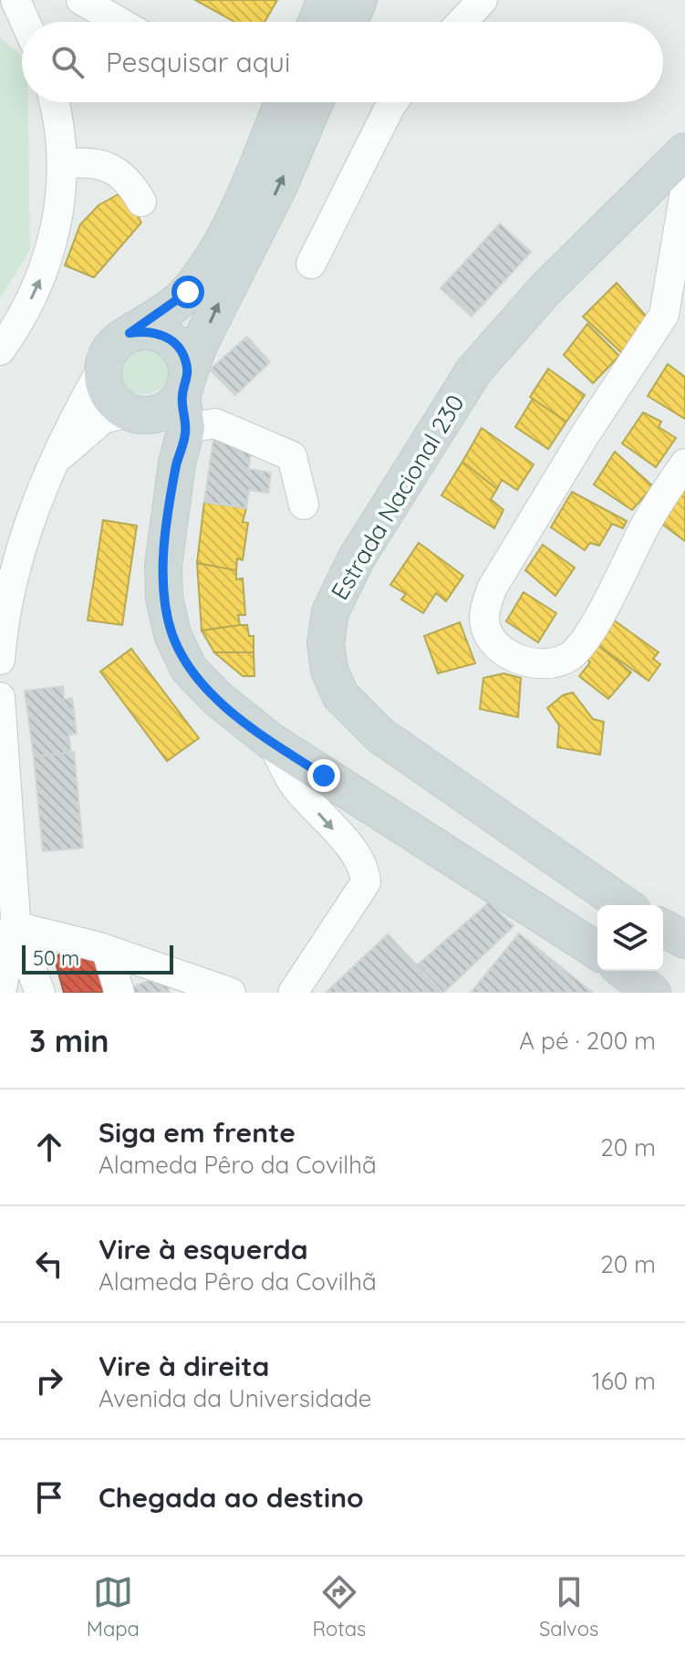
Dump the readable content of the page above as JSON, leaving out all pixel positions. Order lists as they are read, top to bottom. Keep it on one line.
{"streets":{"main road":["Estrada Nacional 230"]},"scale_bar":"50 m","page":{"search":"Pesquisar aqui","scale":"50 m","heading":["3 min","A pé · 200 m"],"list":[["Siga em frente","Alameda Pêro da Covilhã","20 m"],["Vire à esquerda","Alameda Pêro da Covilhã","20 m"],["Vire à direita","Avenida da Universidade","160 m"],"Chegada ao destino"],"nav":["Mapa","Rotas","Salvos"]}}
